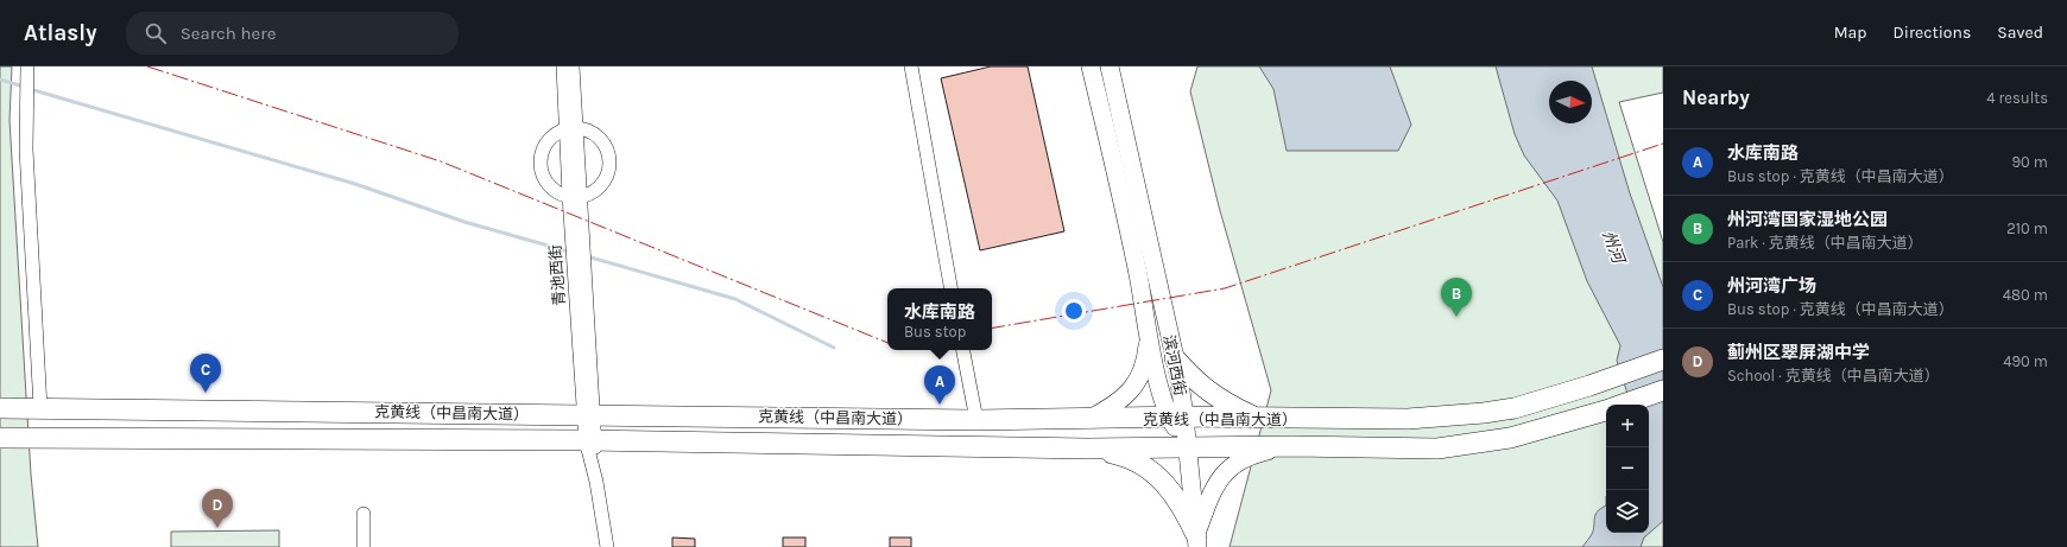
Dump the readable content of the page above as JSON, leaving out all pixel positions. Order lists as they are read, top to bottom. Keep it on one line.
{"streets":{"highway":["克黄线（中昌南大道）"],"main road":["滨河西街"],"street":["青池西街"]},"crossings":[["青池西街","克黄线（中昌南大道）"],["滨河西街","克黄线（中昌南大道）"]],"water":["州河"],"north":"right","page":{"header":"Atlasly","search":"Search here","nav":["Map","Directions","Saved"],"heading":["Nearby","4 results"],"list":[{"mark":"A","name":"水库南路","note":"Bus stop · 克黄线（中昌南大道）","value":"90 m"},{"mark":"B","name":"州河湾国家湿地公园","note":"Park · 克黄线（中昌南大道）","value":"210 m"},{"mark":"C","name":"州河湾广场","note":"Bus stop · 克黄线（中昌南大道）","value":"480 m"},{"mark":"D","name":"蓟州区翠屏湖中学","note":"School · 克黄线（中昌南大道）","value":"490 m"}],"pins":["B","C","A","D"],"popup":["水库南路","Bus stop"],"map_buttons":["+","−"]}}
